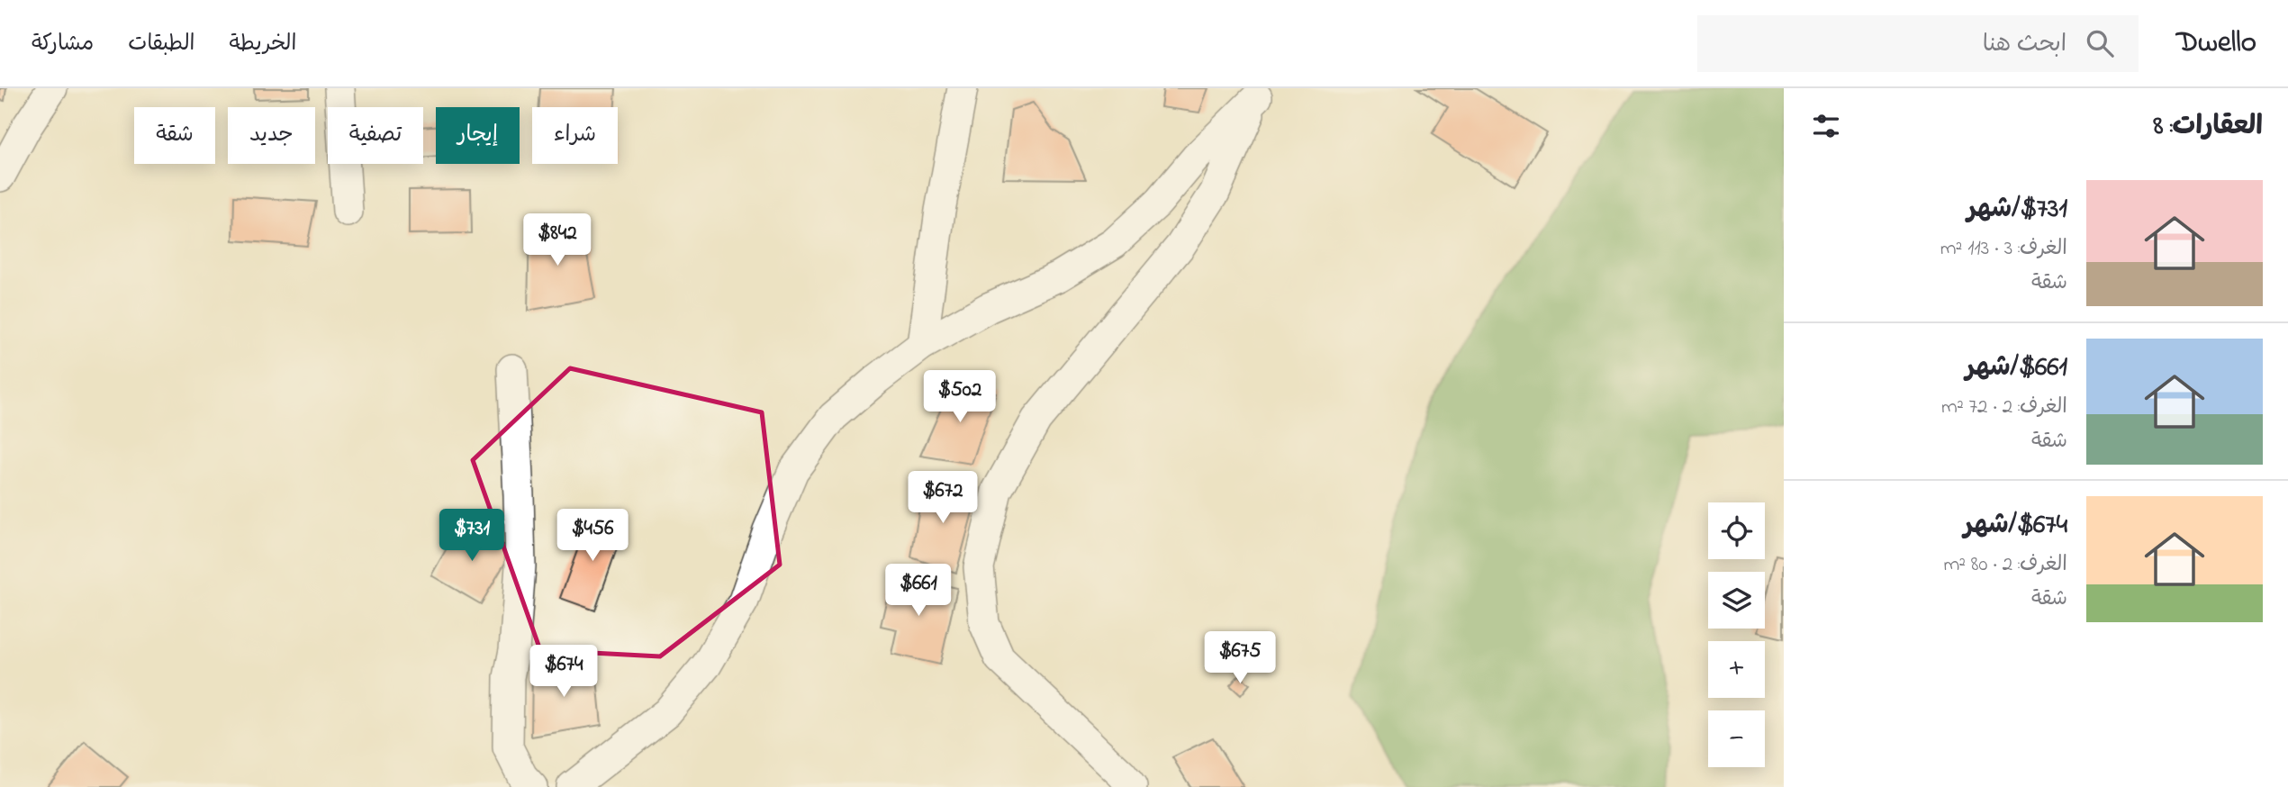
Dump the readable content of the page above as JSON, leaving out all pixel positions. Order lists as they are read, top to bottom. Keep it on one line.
{"page":{"header":"Dwello","search":"ابحث هنا","nav":["الخريطة","الطبقات","مشاركة"],"heading":"العقارات: 8","chip":["شراء","إيجار","تصفية","جديد","شقة"],"list":[{"name":"$731/شهر","note":"الغرف: 3 · 113 m² · شقة"},{"name":"$661/شهر","note":"الغرف: 2 · 72 m² · شقة"},{"name":"$674/شهر","note":"الغرف: 2 · 80 m² · شقة"}],"price":["$842","$502","$672","$731","$456","$661","$675","$674"],"map_buttons":["+","−"]}}
